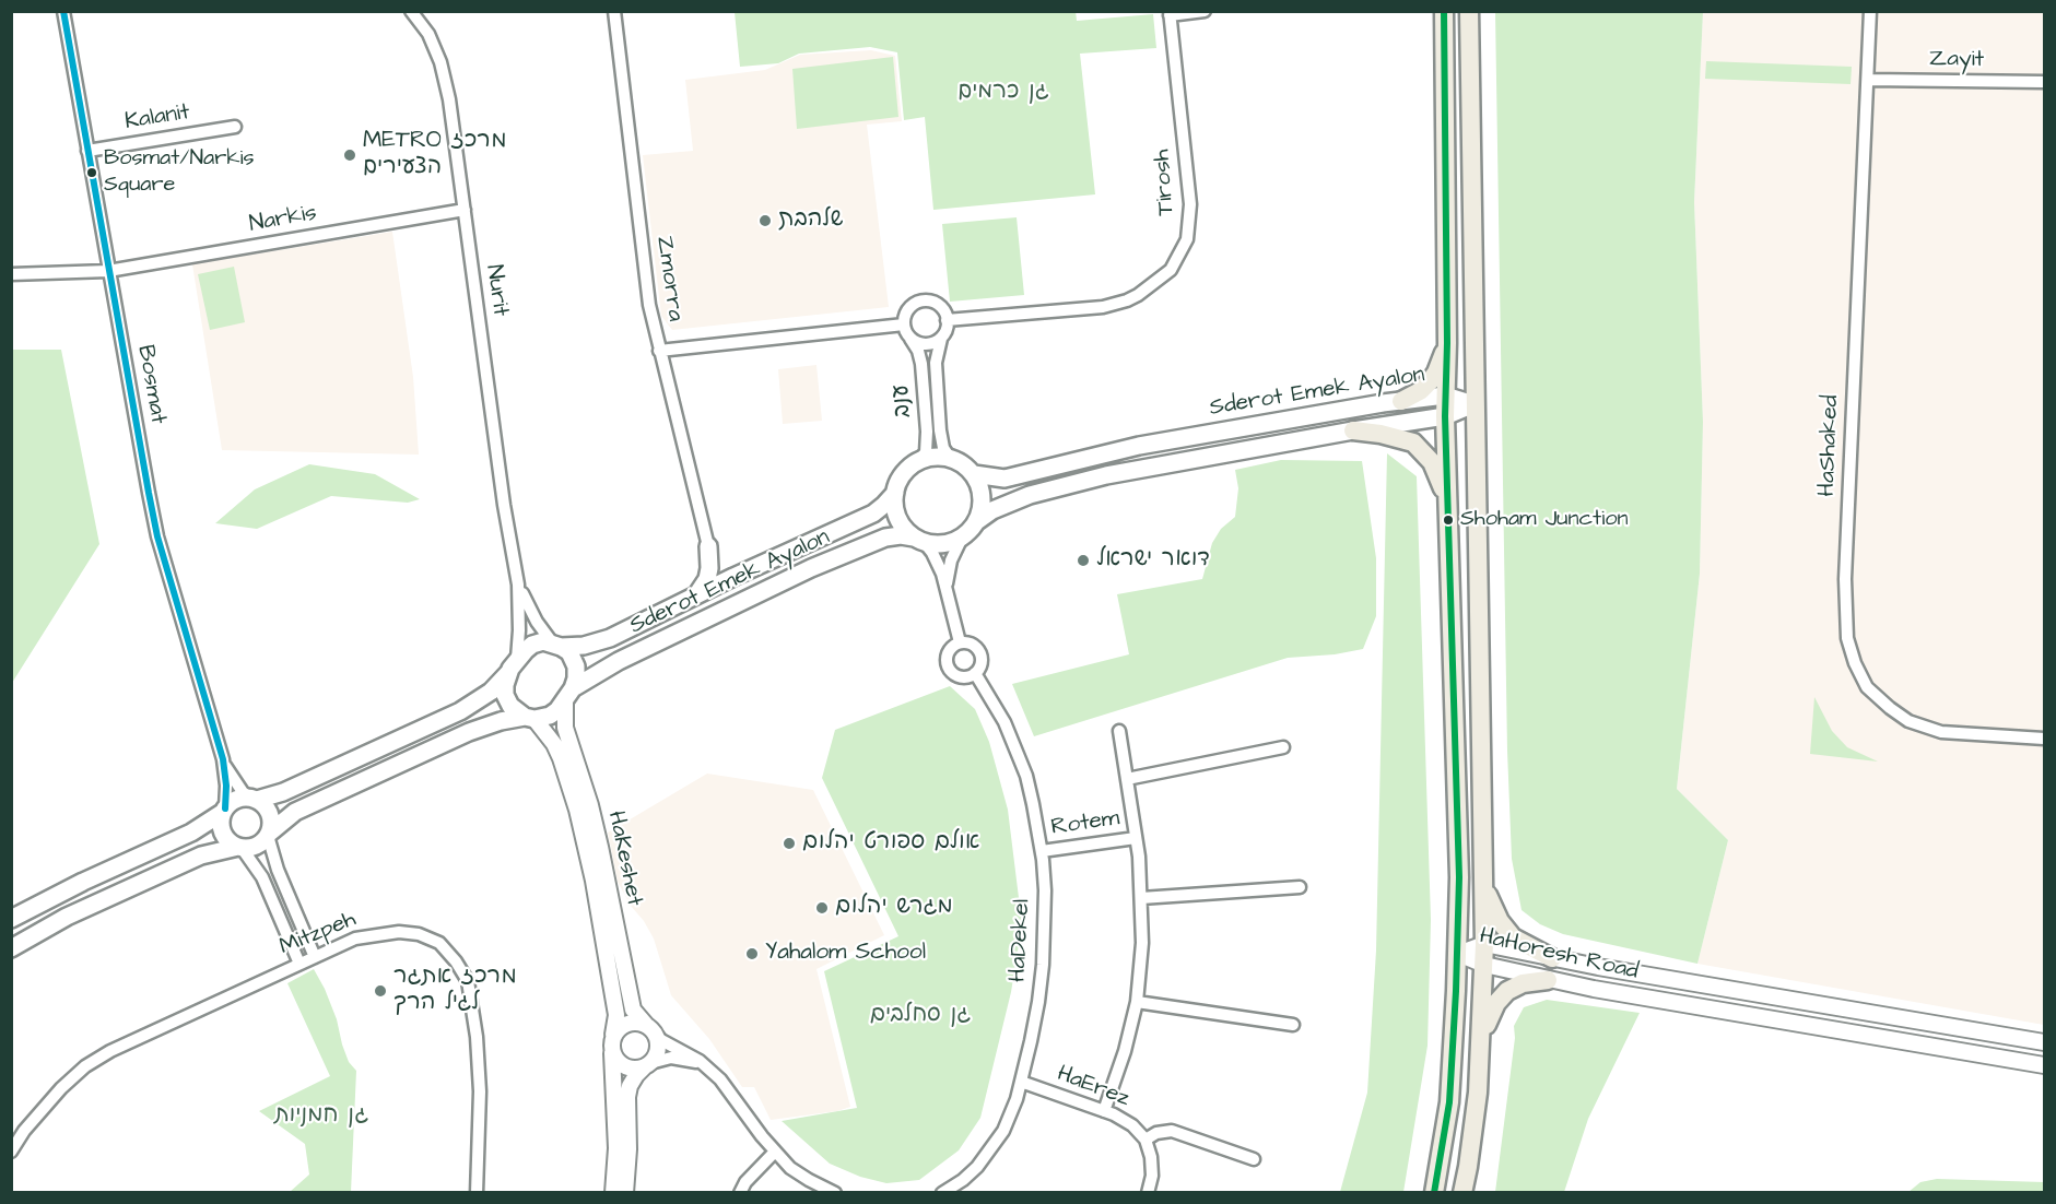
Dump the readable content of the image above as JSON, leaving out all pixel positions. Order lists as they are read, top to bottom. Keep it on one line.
{"streets":{"main road":["Sderot Emek Ayalon"],"street":["Zayit","Kalanit","Tirosh","Narkis","Zmorra","Nurit","Bosmat","ענב","HaShaked","Rotem","HaKeshet","Mitzpeh","HaDekel","HaHoresh Road","HaErez"]},"crossings":[["Zayit","HaShaked"],["Kalanit","Bosmat"],["Tirosh","ענב"],["Narkis","Nurit"],["Narkis","Bosmat"],["Nurit","Sderot Emek Ayalon"],["Nurit","HaKeshet"],["Sderot Emek Ayalon","ענב"],["Sderot Emek Ayalon","HaKeshet"],["Rotem","HaDekel"],["HaDekel","HaErez"]],"parks":["גן כרמים","גן סחלבים","גן חמניות"],"places":["METRO מרכז הצעירים","Bosmat/Narkis Square","שלהבת","Shoham Junction","דואר ישראל","אולם ספורט יהלום","מגרש יהלום","Yahalom School","מרכז אתגר לגיל הרך"]}
